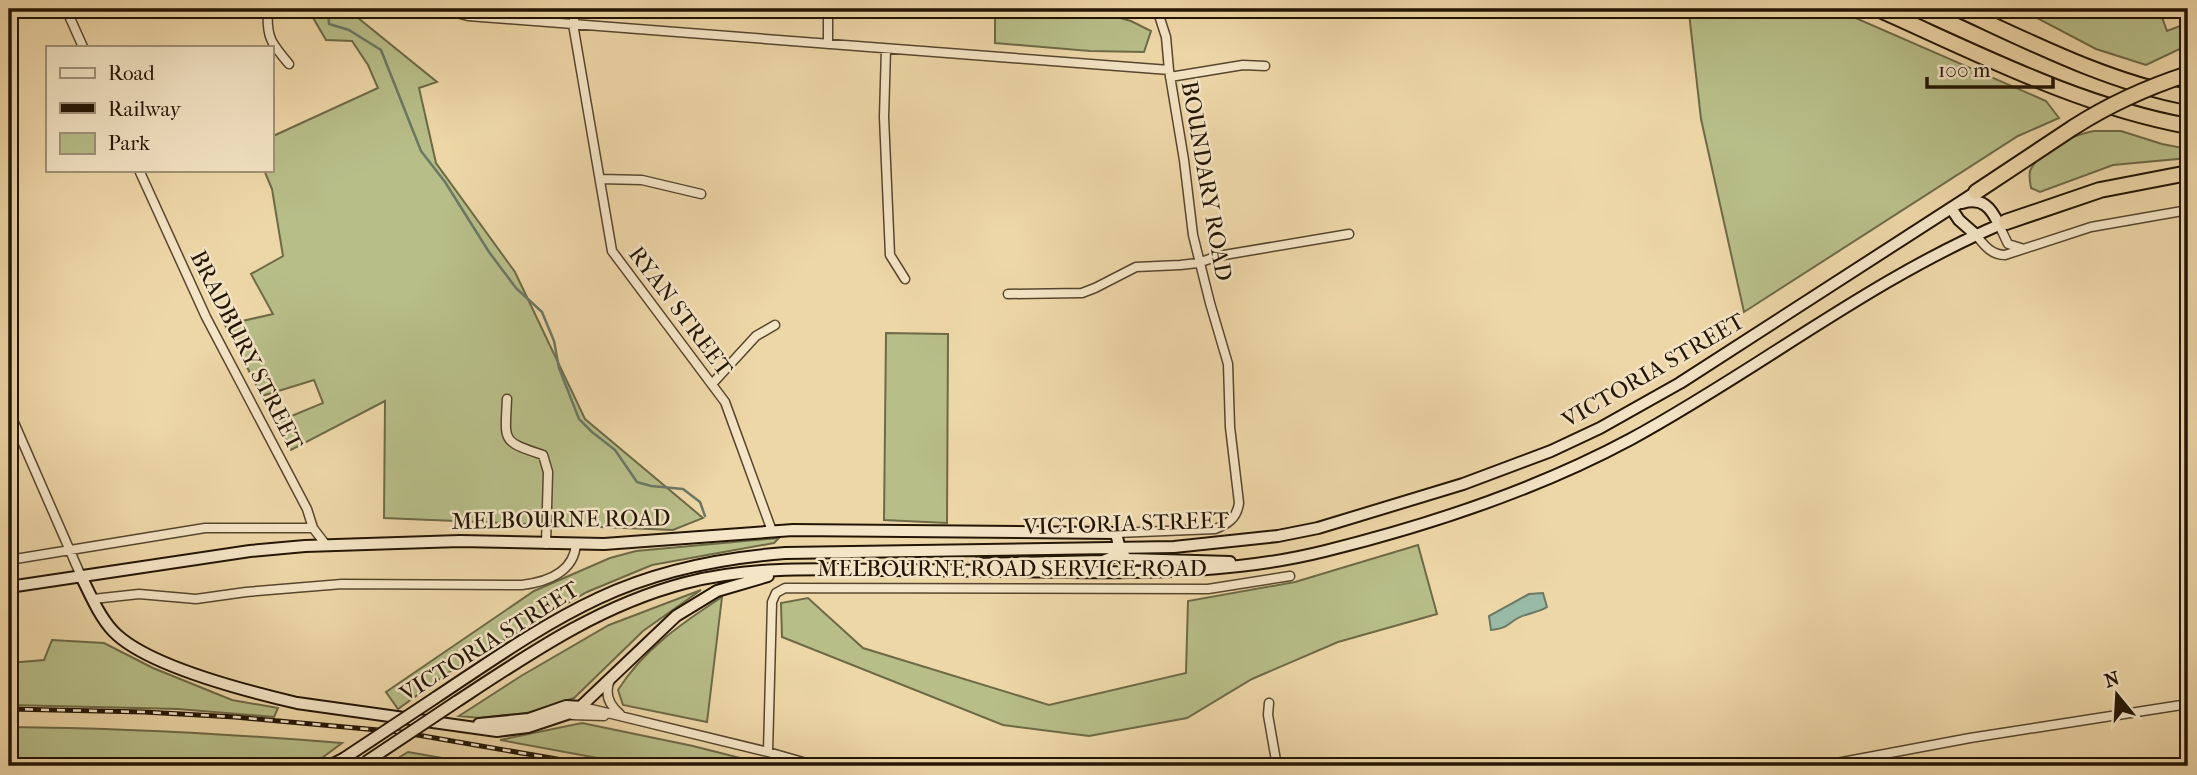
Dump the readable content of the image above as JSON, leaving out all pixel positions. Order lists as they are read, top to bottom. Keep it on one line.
{"streets":{"main road":["VICTORIA STREET","MELBOURNE ROAD"],"street":["BOUNDARY ROAD","RYAN STREET","BRADBURY STREET","MELBOURNE ROAD SERVICE ROAD"]},"crossings":[["BOUNDARY ROAD","MELBOURNE ROAD"],["RYAN STREET","MELBOURNE ROAD"],["BRADBURY STREET","MELBOURNE ROAD"]],"legend":["Road","Railway","Park"],"scale_bar":"100 m","north":"top"}
